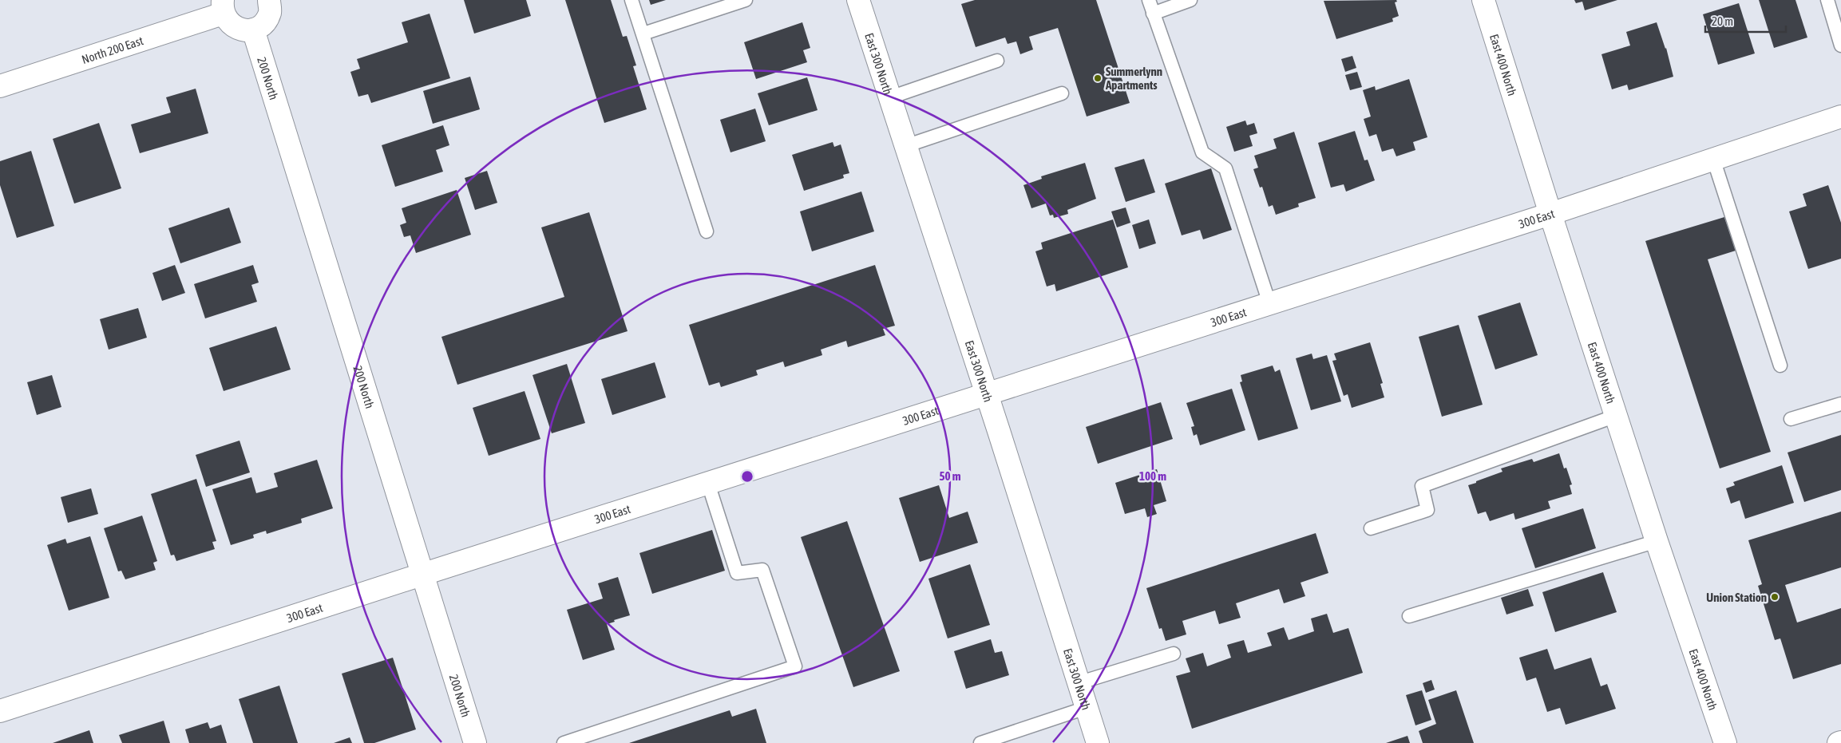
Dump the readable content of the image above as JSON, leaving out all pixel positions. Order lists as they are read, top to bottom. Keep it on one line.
{"streets":{"street":["North 200 East","East 300 North","East 400 North","200 North","300 East"]},"crossings":[["East 300 North","300 East"],["East 400 North","300 East"],["200 North","300 East"]],"places":["Summerlynn Apartments","Union Station"],"scale_bar":"20 m","rings":["50 m","100 m"]}
